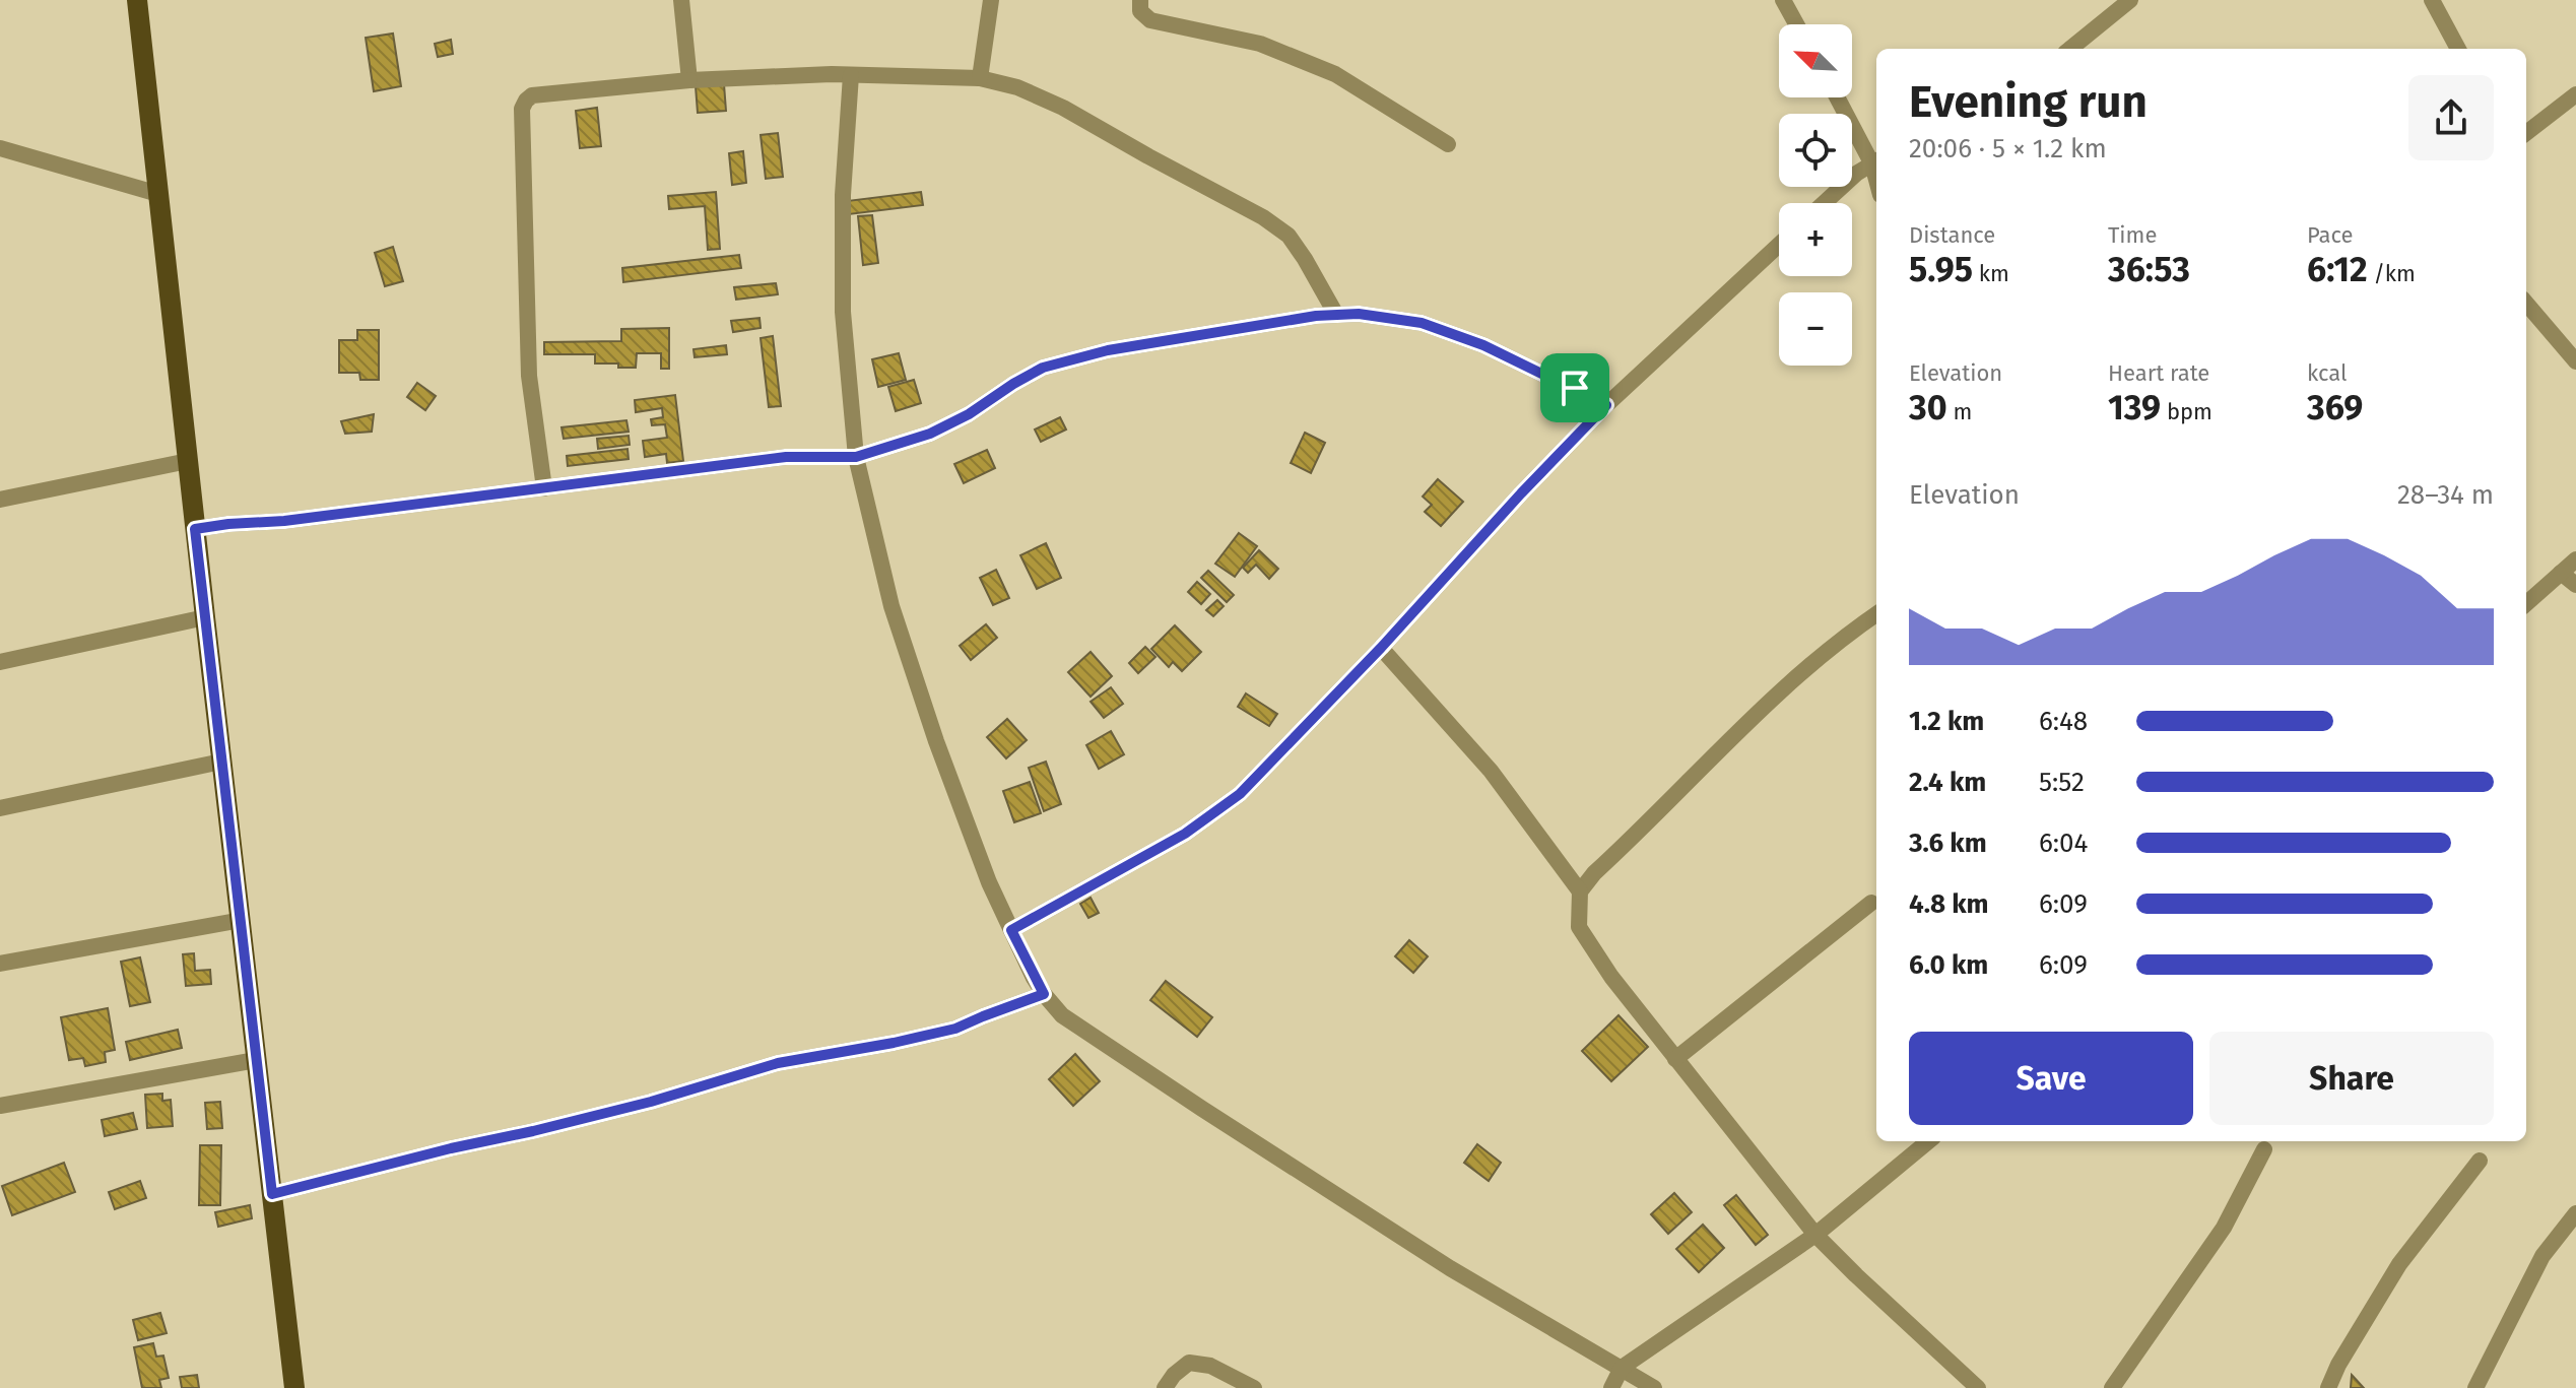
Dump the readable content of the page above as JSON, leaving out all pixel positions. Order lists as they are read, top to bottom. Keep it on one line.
{"north":"top left","page":{"map_buttons":["+","−"],"heading":["Evening run","20:06 · 5 × 1.2 km"],"stats":[["Distance","5.95 km"],["Time","36:53"],["Pace","6:12 /km"],["Elevation","30 m"],["Heart rate","139 bpm"],["kcal","369"]],"chart":["Elevation","28–34 m"],"list":[{"name":"1.2 km","note":"6:48"},{"name":"2.4 km","note":"5:52"},{"name":"3.6 km","note":"6:04"},{"name":"4.8 km","note":"6:09"},{"name":"6.0 km","note":"6:09"}],"buttons":["Save","Share"]}}
